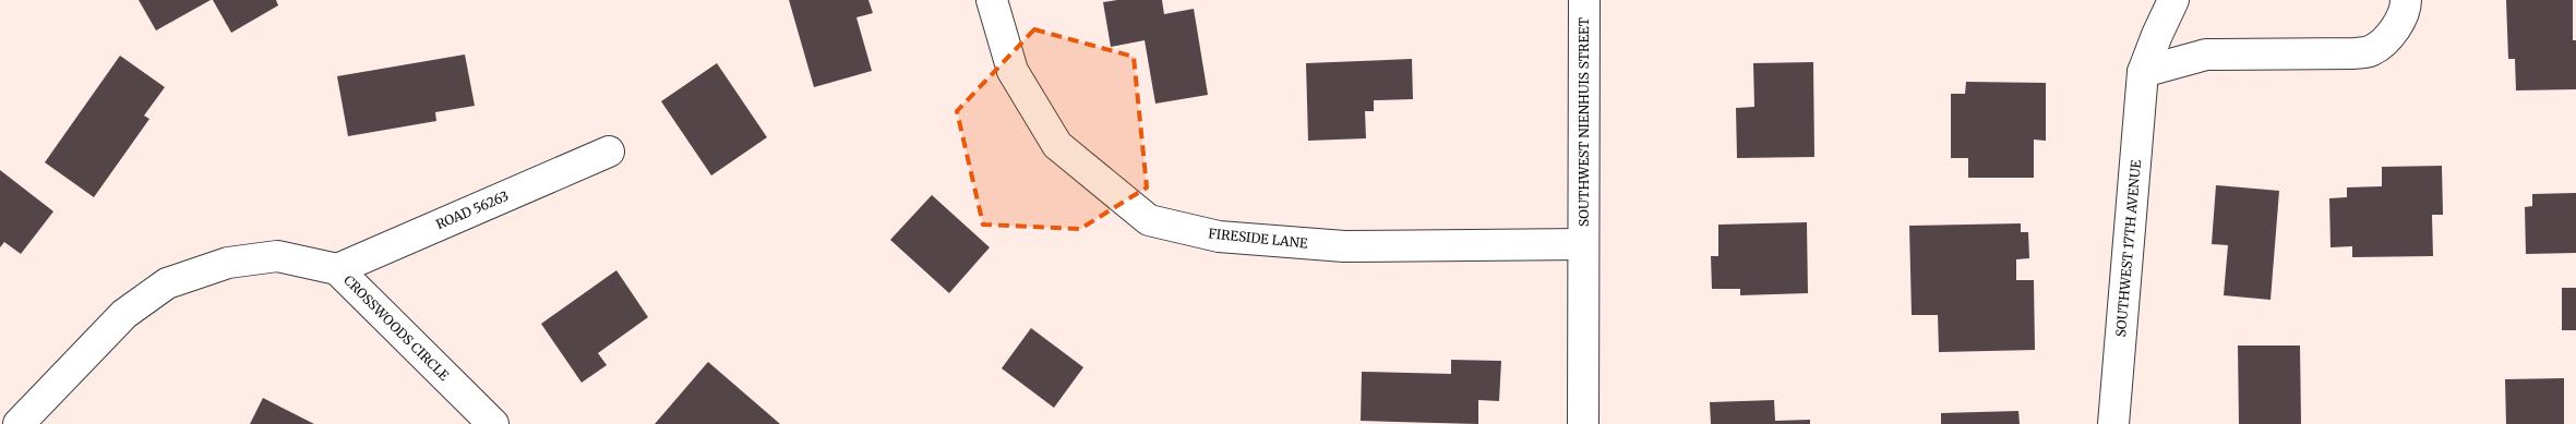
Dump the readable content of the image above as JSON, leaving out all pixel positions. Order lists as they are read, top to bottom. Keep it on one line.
{"streets":{"street":["SOUTHWEST NIENHUIS STREET","ROAD 56263","FIRESIDE LANE","SOUTHWEST 17TH AVENUE","CROSSWOODS CIRCLE"]},"crossings":[["SOUTHWEST NIENHUIS STREET","FIRESIDE LANE"],["ROAD 56263","CROSSWOODS CIRCLE"]]}
